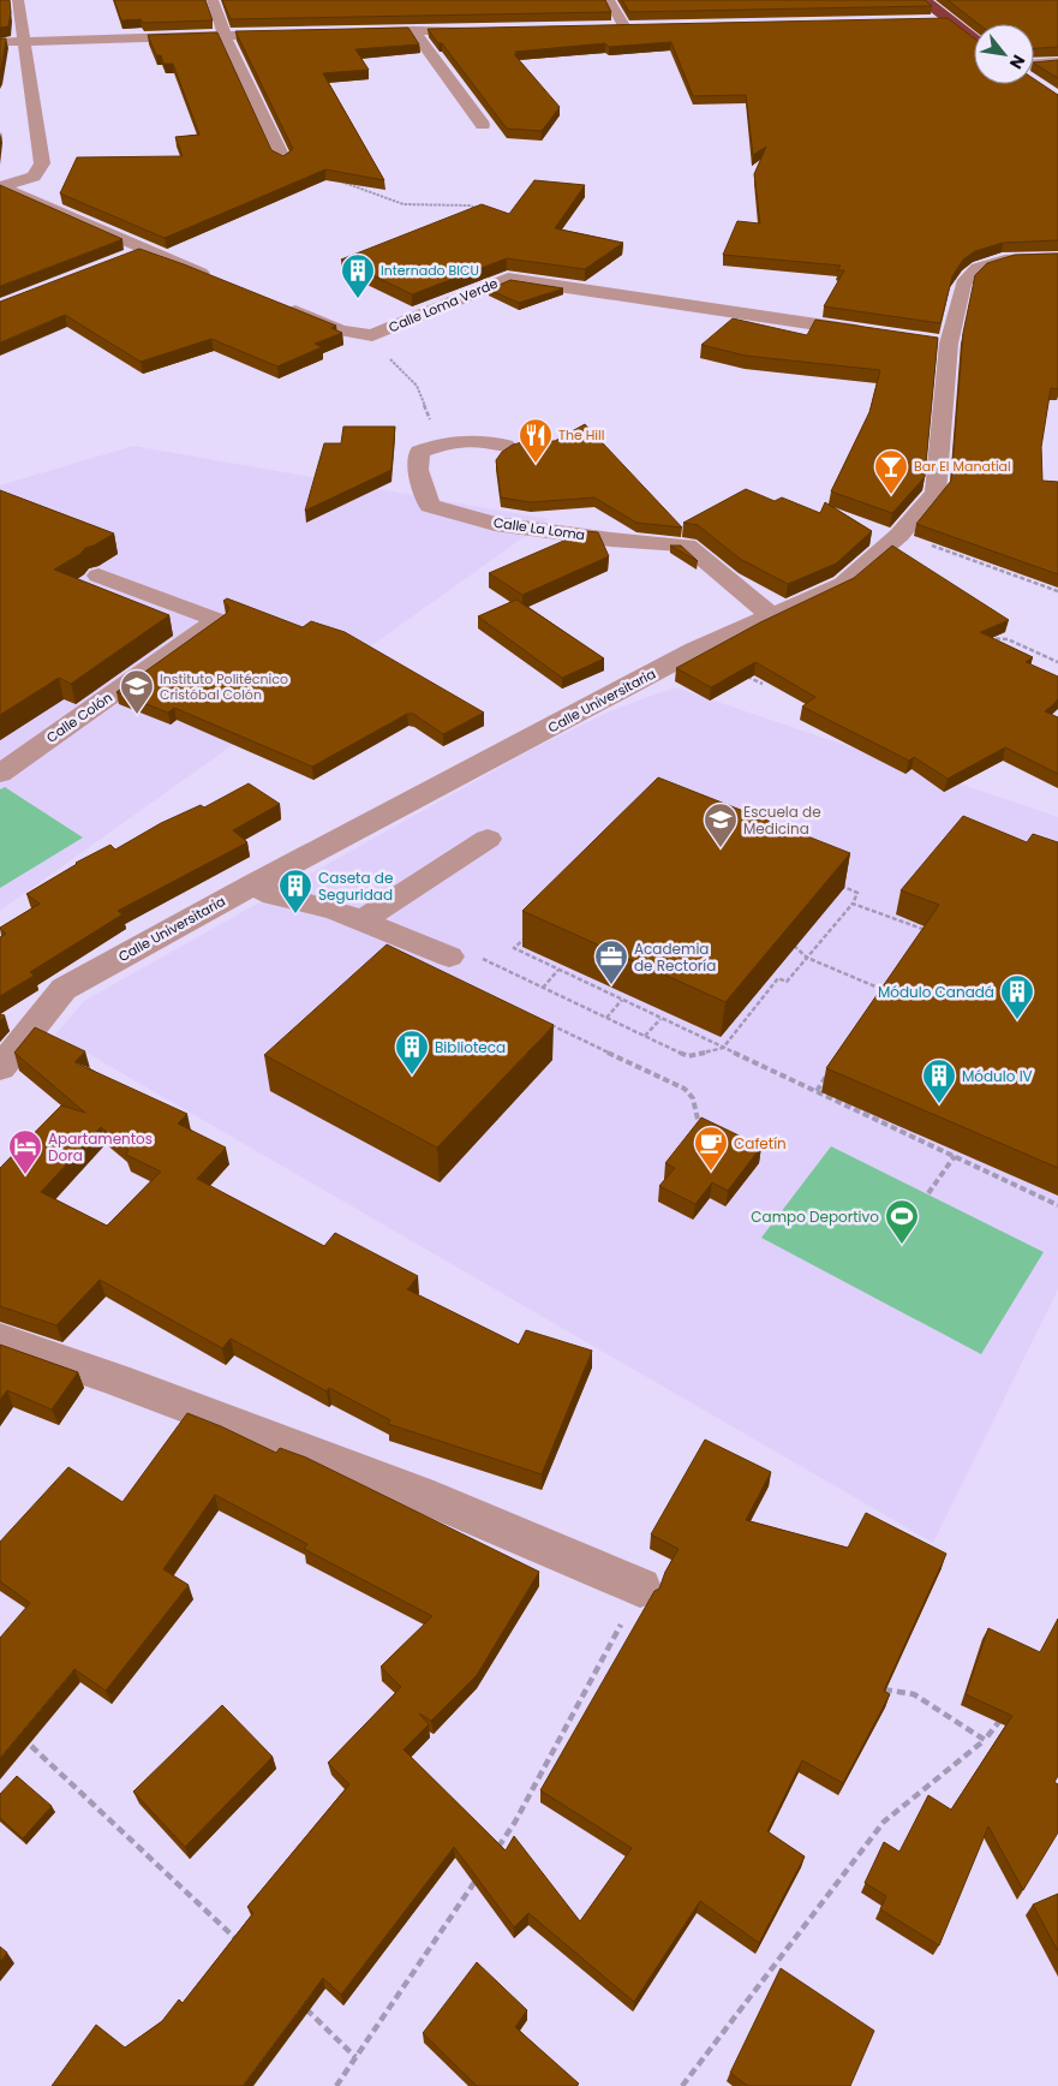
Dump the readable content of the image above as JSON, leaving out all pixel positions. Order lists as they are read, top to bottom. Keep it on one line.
{"streets":{"street":["Calle Loma Verde","Calle La Loma","Calle Universitaria","Calle Colón"]},"crossings":[["Calle La Loma","Calle Universitaria"]],"places":{"building":["Internado BICU","Caseta de Seguridad","Módulo Canadá","Biblioteca","Módulo IV"],"restaurant":["The Hill"],"bar":["Bar El Manatial"],"school or university":["Instituto Politécnico Cristóbal Colón","Escuela de Medicina"],"office":["Academia de Rectoría"],"cafe":["Cafetín"],"hotel":["Apartamentos Dora"],"sports":["Campo Deportivo"]},"north":"bottom right"}
